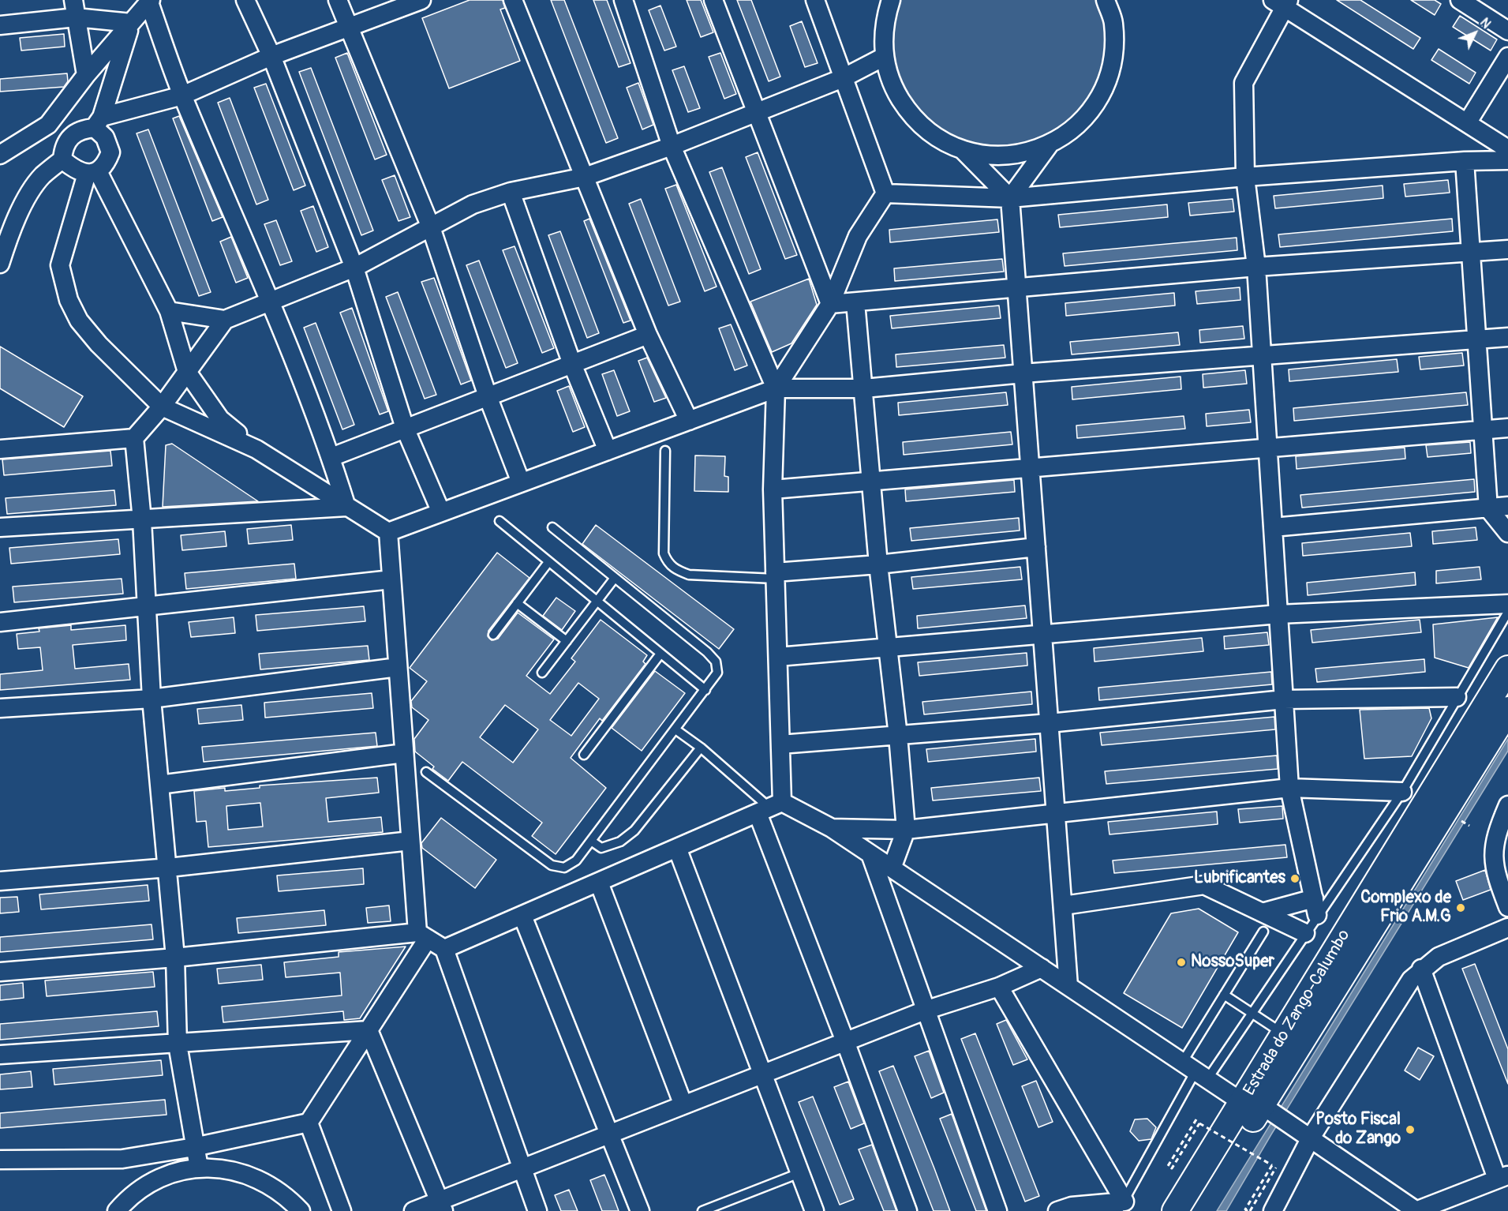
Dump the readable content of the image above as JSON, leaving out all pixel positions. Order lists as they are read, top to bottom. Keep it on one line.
{"streets":{"main road":["Estrada do Zango-Calumbo"]},"places":["Lubrificantes","Complexo de Frio A.M.G","NossoSuper","Posto Fiscal do Zango"],"north":"top right"}
